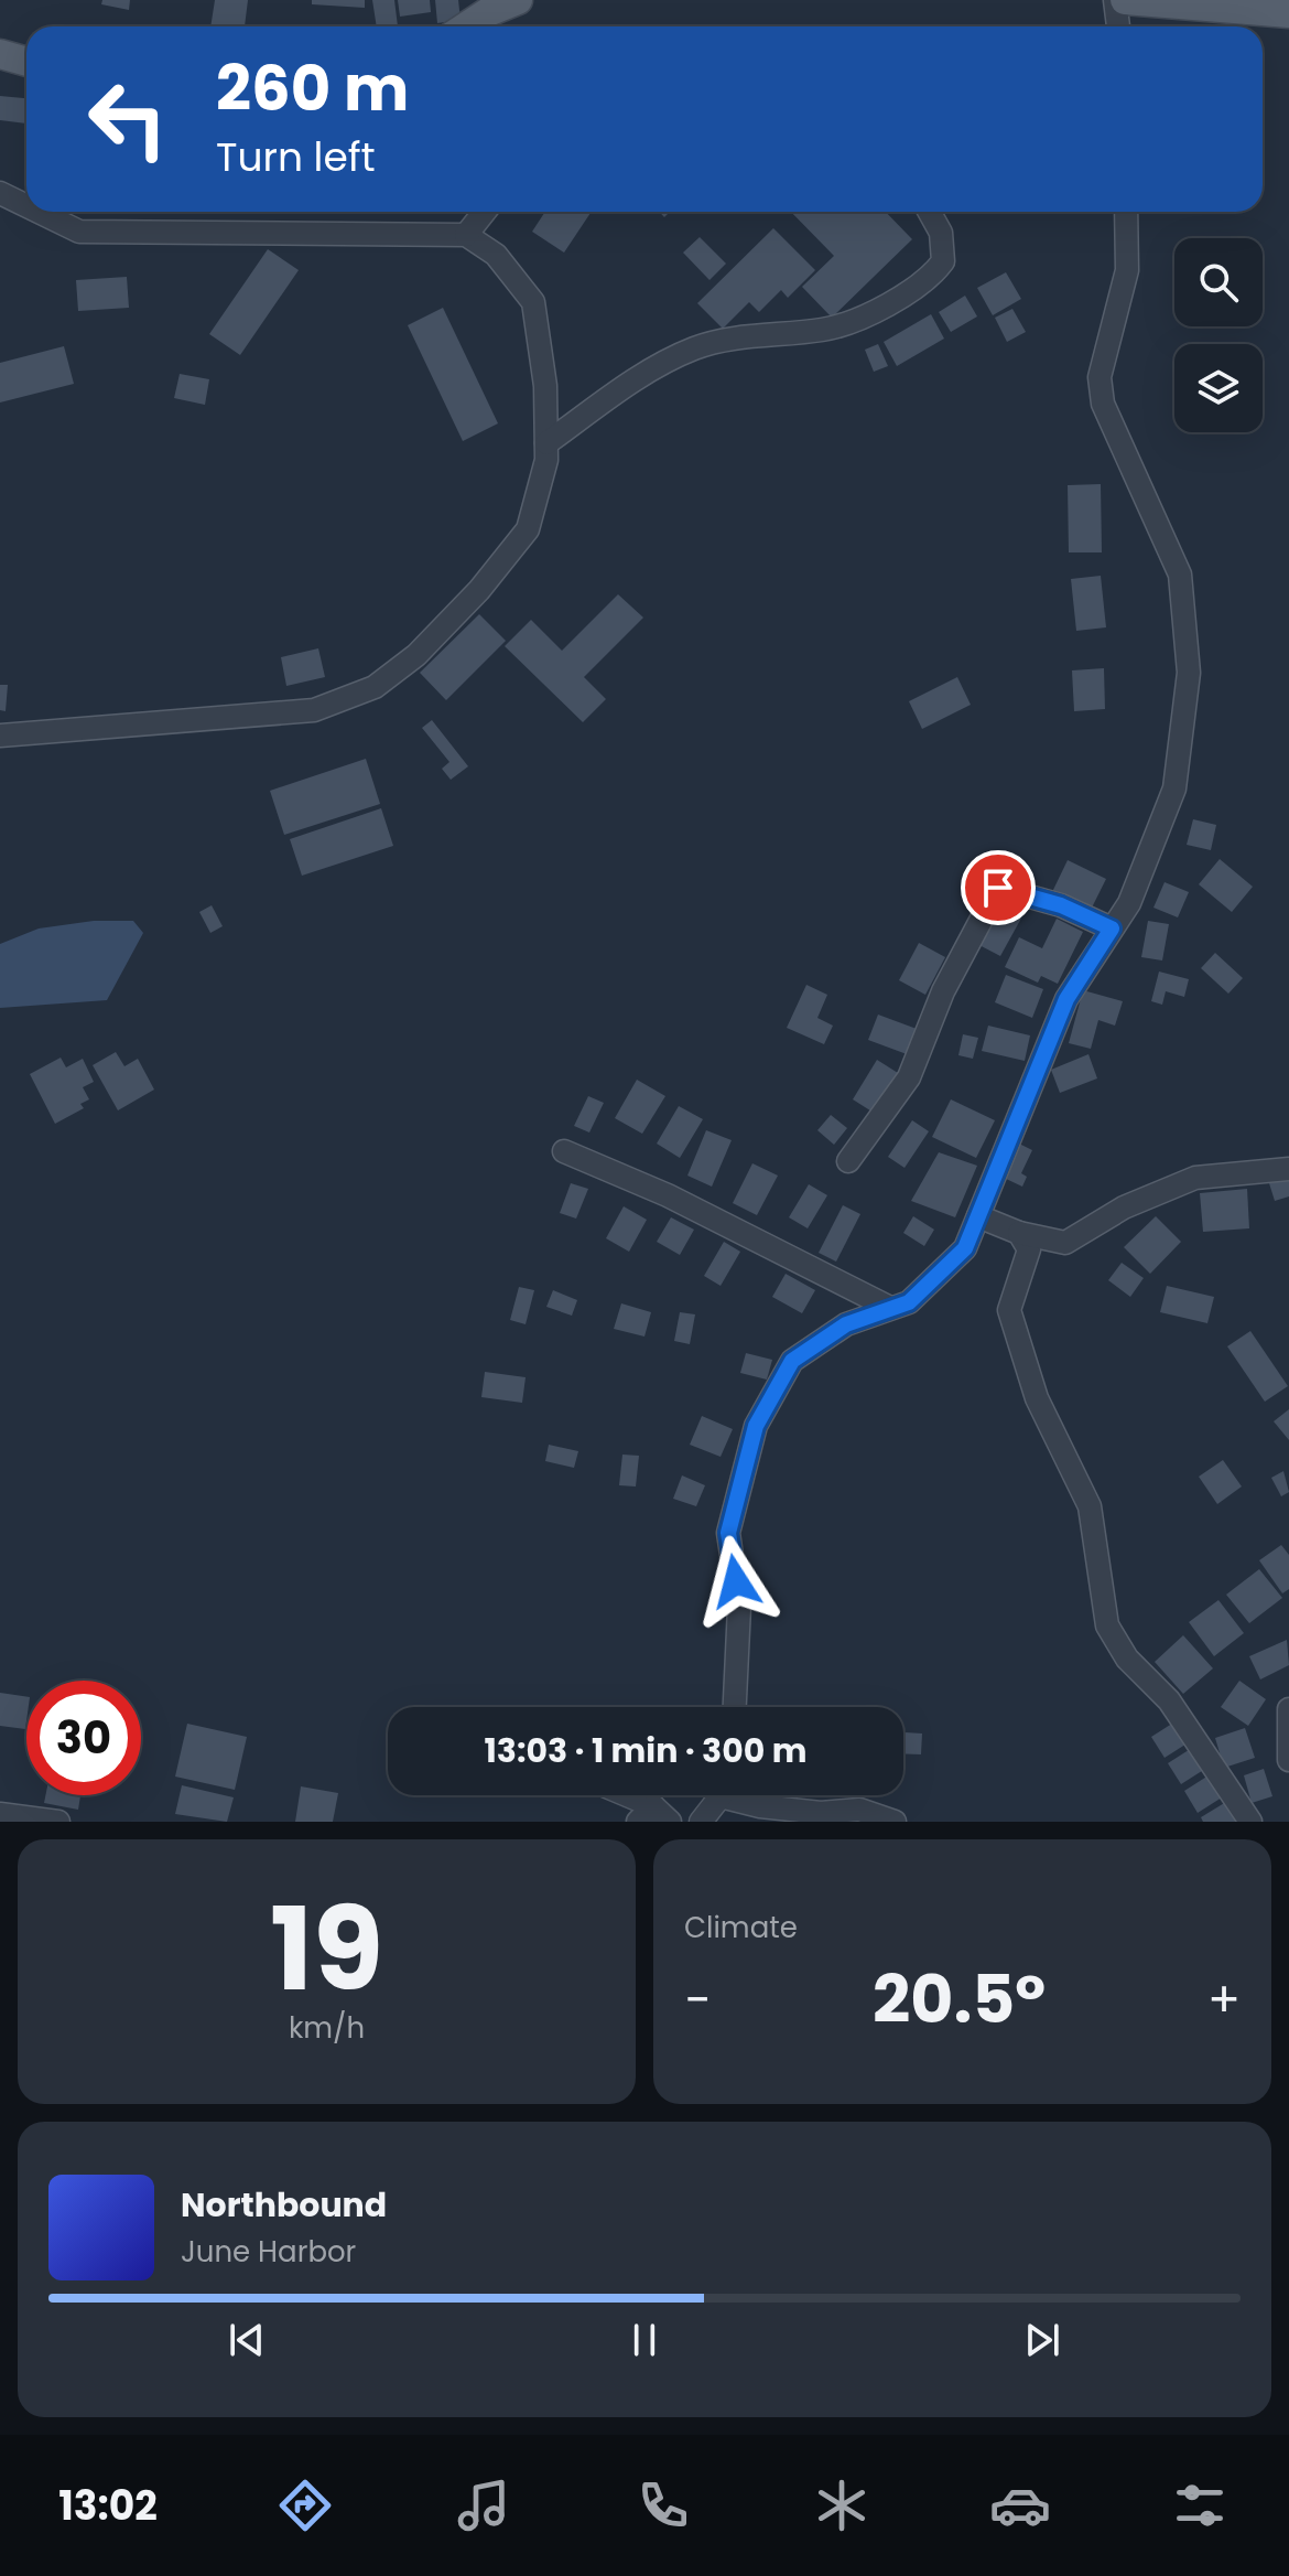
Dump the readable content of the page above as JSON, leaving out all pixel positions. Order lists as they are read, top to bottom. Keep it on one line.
{"page":{"turn":["260 m","Turn left"],"limit":"30","trip":"13:03 · 1 min · 300 m","tile":[["19","km/h"],"Climate"],"heat":["−","20.5°","+"],"song":["Northbound","June Harbor"],"tabs":"13:02"}}
